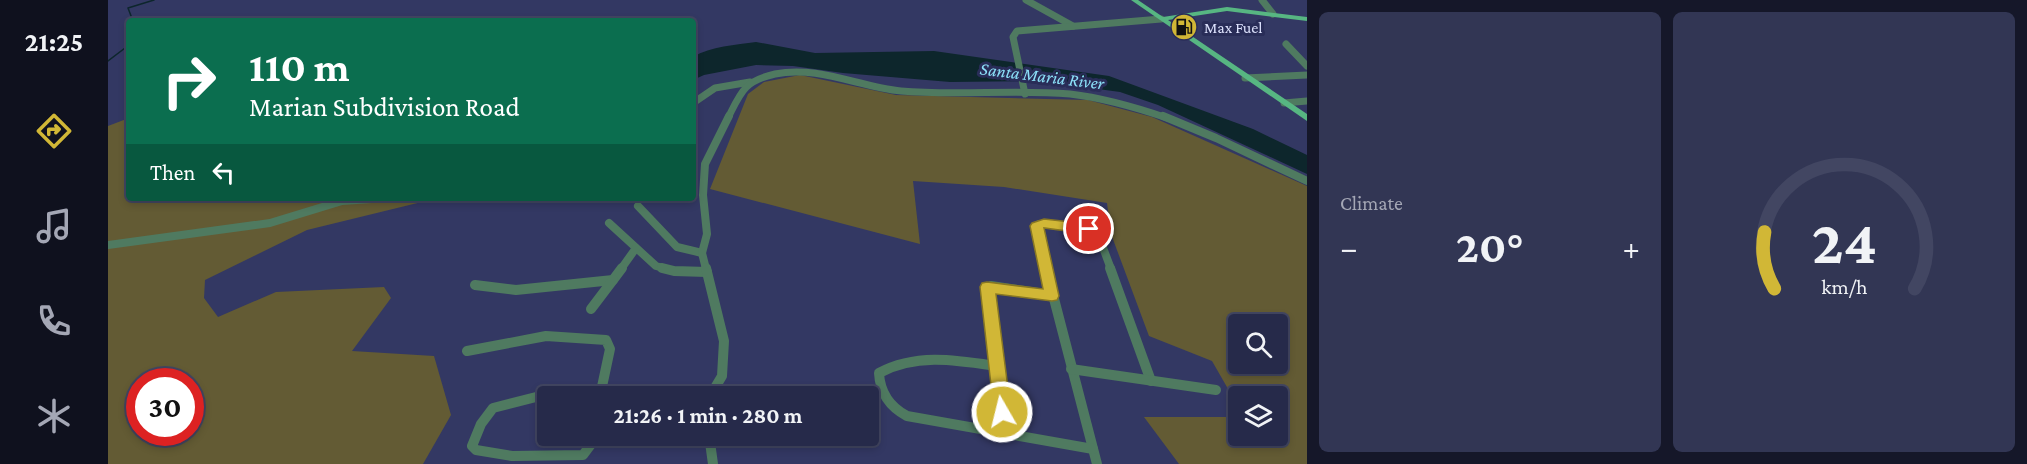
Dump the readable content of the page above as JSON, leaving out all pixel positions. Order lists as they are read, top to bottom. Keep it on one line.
{"water":["Santa Maria River"],"places":{"fuel station":["Max Fuel"]},"page":{"tabs":"21:25","tile":"Climate","turn":["110 m","Marian Subdivision Road"],"then":"Then","heat":["−","20°","+"],"limit":"30","trip":"21:26 · 1 min · 280 m","gauge":["24","km/h"]}}
